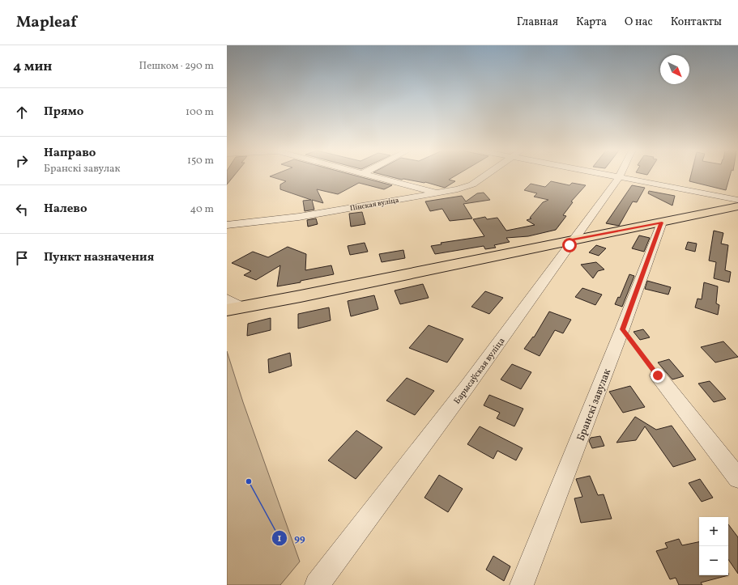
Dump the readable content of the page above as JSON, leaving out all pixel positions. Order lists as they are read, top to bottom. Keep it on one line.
{"streets":{"street":["Пінская вуліца","Барысаўская вуліца","Бранскі завулак"]},"places":["99"],"north":"bottom right","page":{"header":"Mapleaf","nav":["Главная","Карта","О нас","Контакты"],"heading":["4 мин","Пешком · 290 m"],"list":[["Прямо","100 m"],["Направо","Бранскі завулак","150 m"],["Налево","40 m"],"Пункт назначения"],"map_buttons":["+","−"]}}
